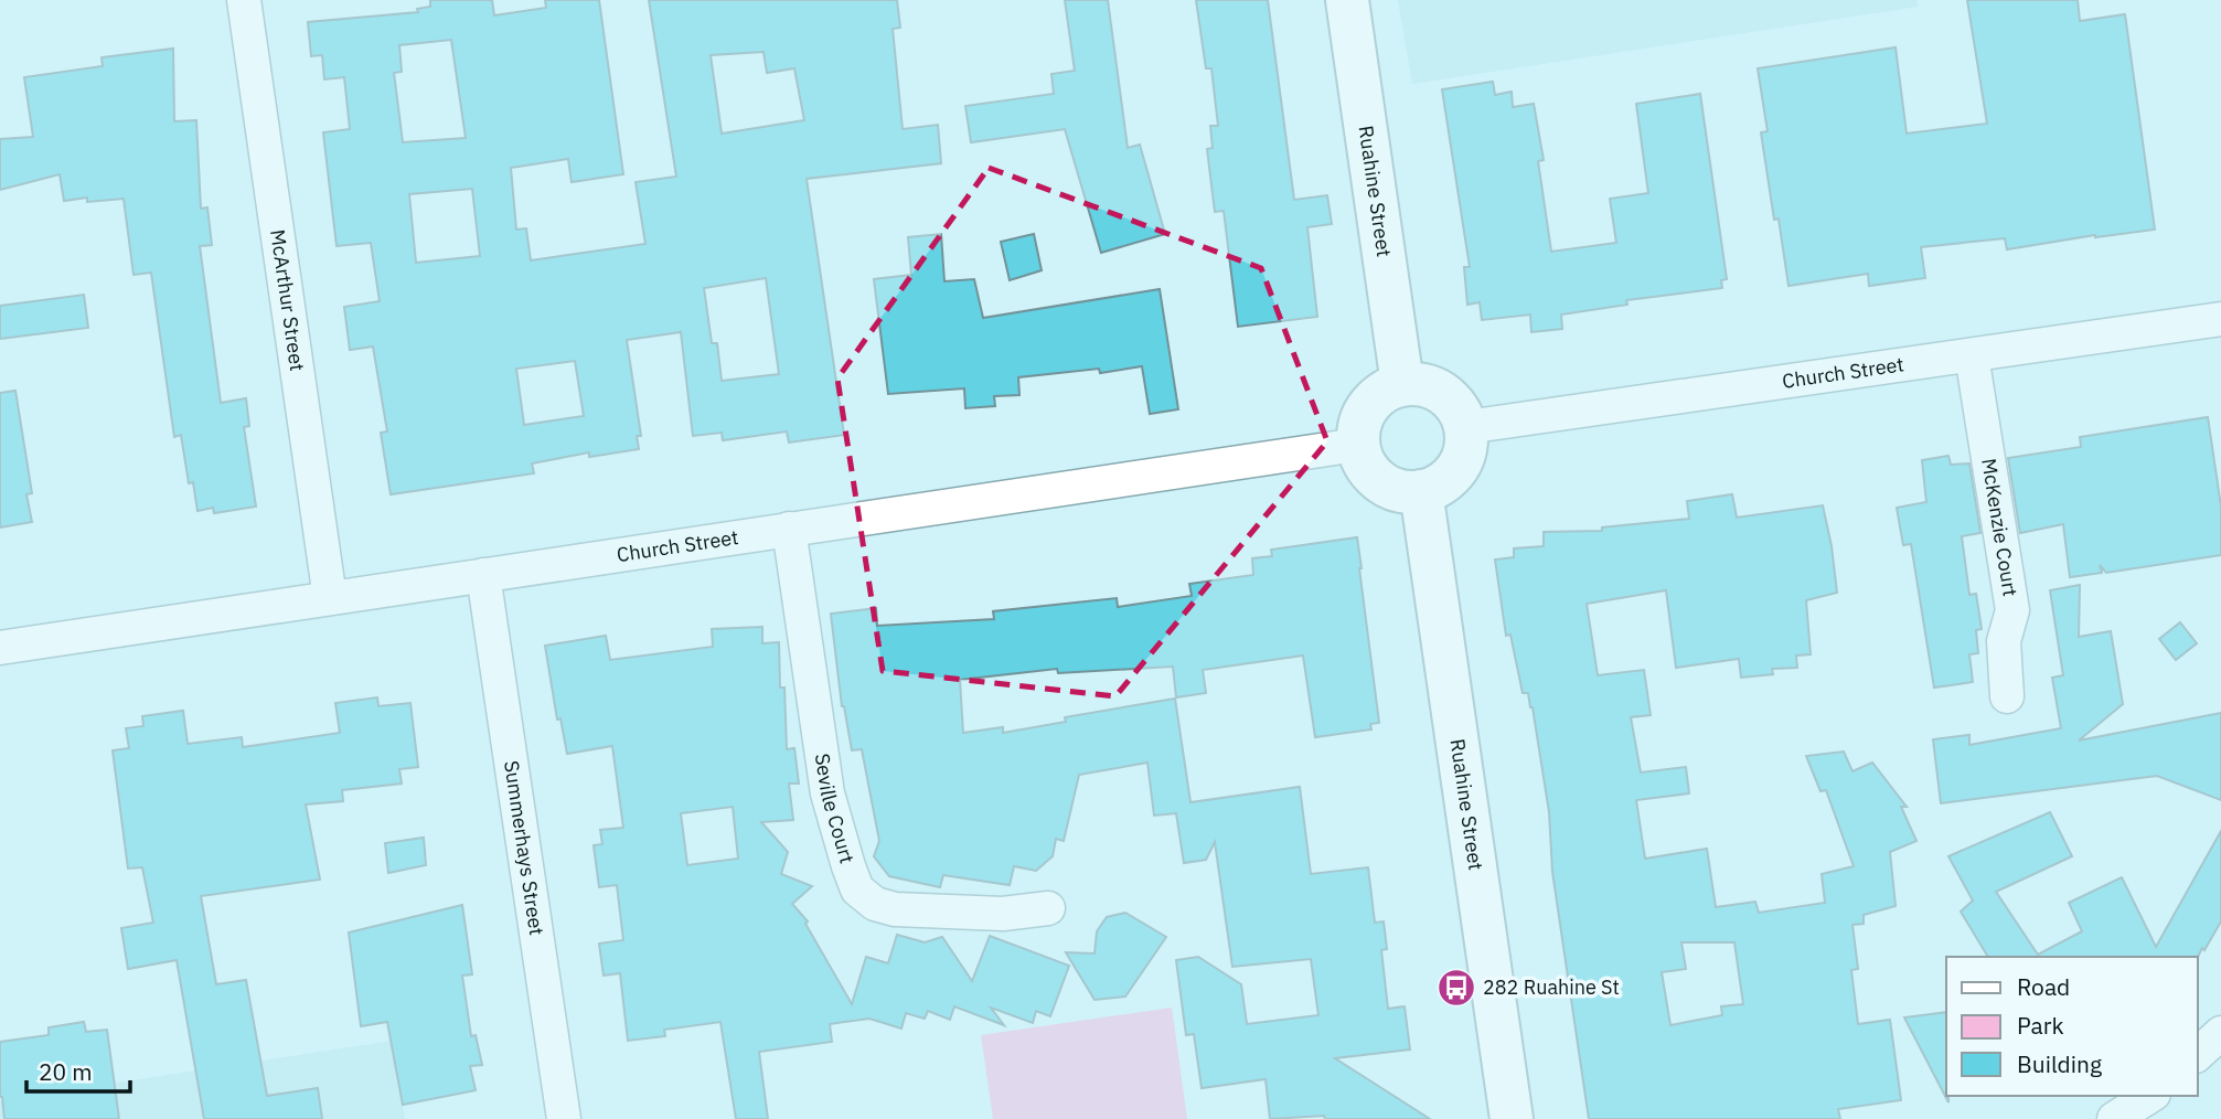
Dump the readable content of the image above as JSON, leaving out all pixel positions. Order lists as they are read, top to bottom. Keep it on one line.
{"streets":{"street":["Ruahine Street","McArthur Street","Church Street","McKenzie Court","Seville Court","Summerhays Street"]},"crossings":[["Ruahine Street","Church Street"],["McArthur Street","Church Street"],["Church Street","McKenzie Court"],["Church Street","Seville Court"],["Church Street","Summerhays Street"]],"places":{"bus stop":["282 Ruahine St"]},"legend":["Road","Park","Building"],"scale_bar":"20 m"}
